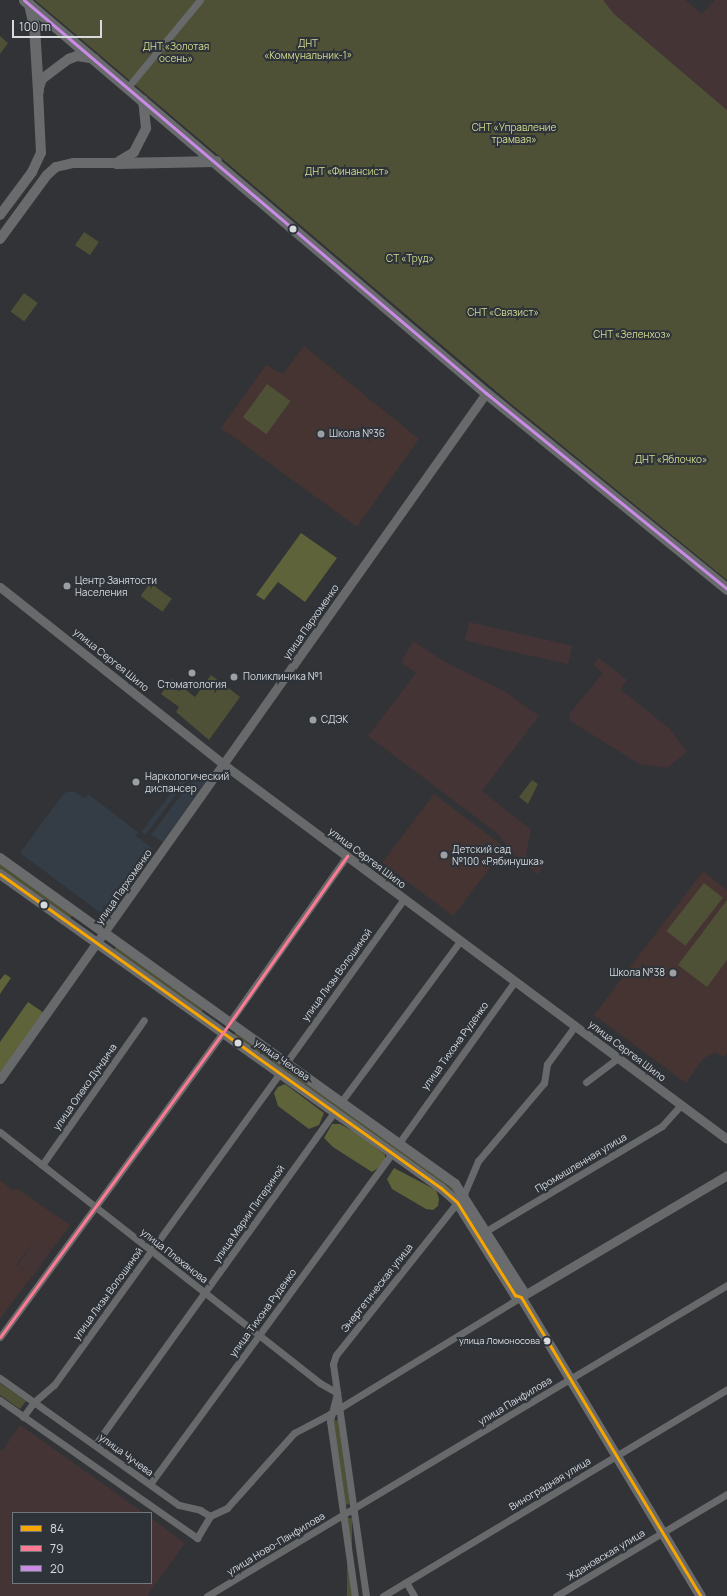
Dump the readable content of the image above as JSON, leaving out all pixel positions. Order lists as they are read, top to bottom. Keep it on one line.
{"streets":{"main road":["улица Чехова"],"street":["улица Пархоменко","улица Сергея Шило","улица Лизы Волошиной","улица Тихона Руденко","улица Олеко Дундича","Промышленная улица","улица Марии Питериной","улица Плеханова","Энергетическая улица","улица Панфилова","улица Чучева","Виноградная улица","улица Ново-Панфилова","Ждановская улица"]},"crossings":[["улица Пархоменко","улица Сергея Шило"],["улица Пархоменко","улица Чехова"],["улица Сергея Шило","улица Лизы Волошиной"],["улица Сергея Шило","улица Тихона Руденко"],["улица Сергея Шило","Промышленная улица"],["улица Сергея Шило","Энергетическая улица"],["улица Лизы Волошиной","улица Чехова"],["улица Лизы Волошиной","улица Плеханова"],["улица Лизы Волошиной","улица Чучева"],["улица Тихона Руденко","улица Чехова"],["улица Тихона Руденко","улица Плеханова"],["улица Тихона Руденко","улица Чучева"],["улица Чехова","Промышленная улица"],["улица Чехова","улица Марии Питериной"],["улица Чехова","Энергетическая улица"],["улица Чехова","улица Панфилова"],["улица Чехова","Виноградная улица"],["улица Чехова","Ждановская улица"],["улица Олеко Дундича","улица Плеханова"],["улица Марии Питериной","улица Плеханова"],["улица Марии Питериной","улица Чучева"],["улица Плеханова","Энергетическая улица"],["Энергетическая улица","улица Панфилова"],["Энергетическая улица","улица Ново-Панфилова"],["улица Панфилова","улица Ново-Панфилова"]],"parks":["ДНТ «Коммунальник-1»","ДНТ «Золотая осень»","СНТ «Управление трамвая»","ДНТ «Финансист»","СТ «Труд»","СНТ «Связист»","СНТ «Зеленхоз»","ДНТ «Яблочко»"],"places":["Школа №36","Центр Занятости Населения","Стоматология","Поликлиника №1","СДЭК","Наркологический диспансер","Детский сад №100 «Рябинушка»","Школа №38","улица Ломоносова"],"lines":["transit line 20","transit line 79","transit line 84"],"legend":["84","79","20"],"scale_bar":"100 m"}
